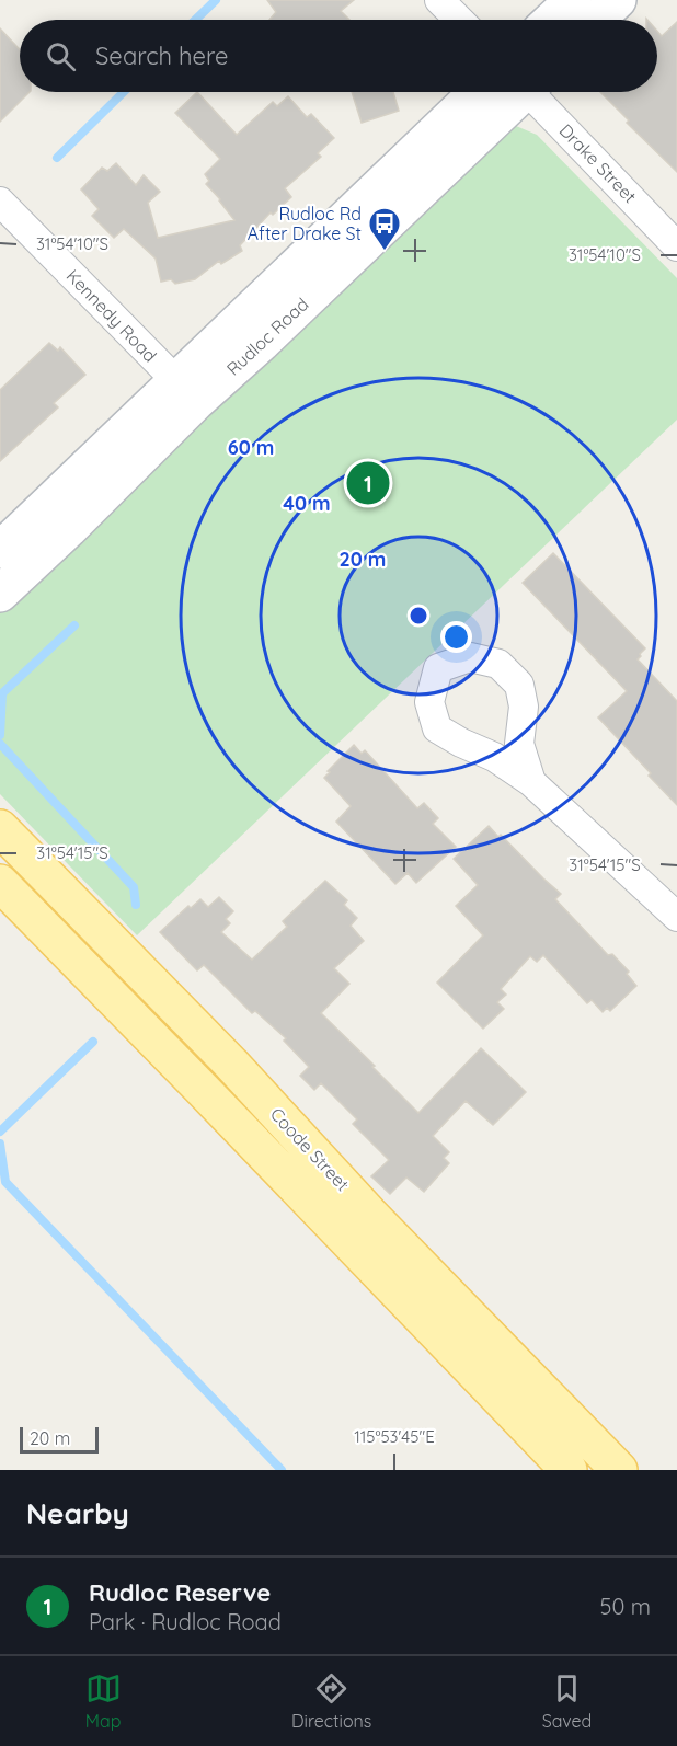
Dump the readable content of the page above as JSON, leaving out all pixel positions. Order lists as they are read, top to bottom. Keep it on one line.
{"streets":{"main road":["Rudloc Road","Coode Street"],"street":["Drake Street","Kennedy Road"]},"crossings":[["Kennedy Road","Rudloc Road"]],"places":{"bus stop":["Rudloc Rd After Drake St"]},"scale_bar":"20 m","page":{"search":"Search here","pins":"1","scale":"20 m","heading":"Nearby","list":[{"mark":"1","name":"Rudloc Reserve","note":"Park · Rudloc Road","value":"50 m"}],"nav":["Map","Directions","Saved"]},"coordinates":["31°54'10\"S","31°54'15\"S","115°53'45\"E"],"rings":["60 m","40 m","20 m"]}
